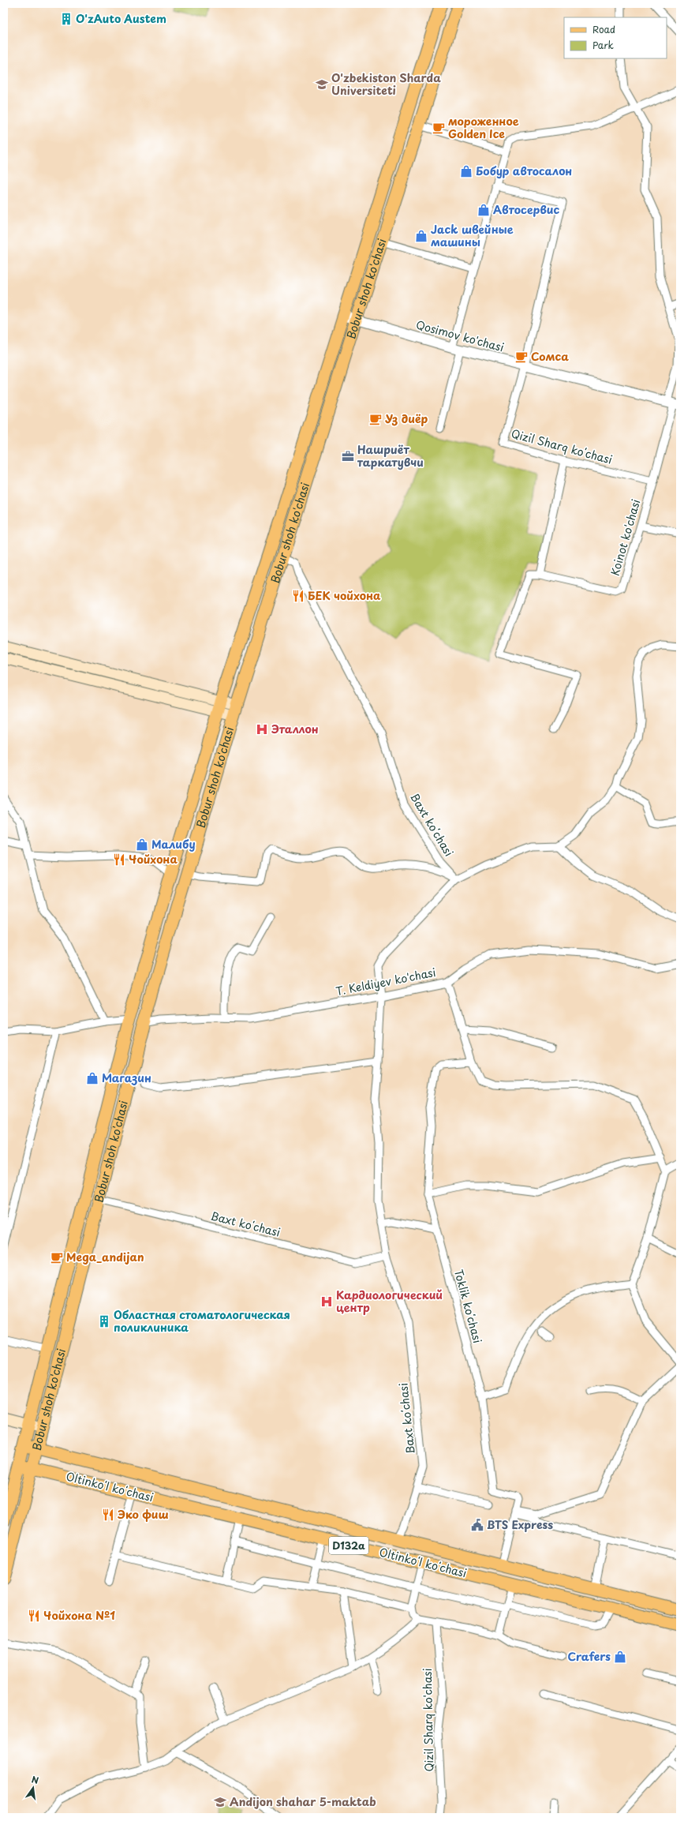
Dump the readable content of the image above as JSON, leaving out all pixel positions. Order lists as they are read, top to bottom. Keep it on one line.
{"streets":{"main road":["Bobur shoh ko'chasi","Oltinkoʻl koʻchasi","D132a"],"street":["Qosimov ko'chasi","Qizil Sharq koʻchasi","Koinot ko'chasi","Baxt koʻchasi","T. Keldiyev ko'chasi","Toklik koʻchasi","Qizil Sharq ko'chasi"]},"crossings":[["Bobur shoh ko'chasi","Qosimov ko'chasi"],["Bobur shoh ko'chasi","Baxt koʻchasi"],["Bobur shoh ko'chasi","T. Keldiyev ko'chasi"],["Bobur shoh ko'chasi","Oltinkoʻl koʻchasi"],["Qosimov ko'chasi","Qizil Sharq koʻchasi"],["Qosimov ko'chasi","Koinot ko'chasi"],["Qizil Sharq koʻchasi","Koinot ko'chasi"],["Baxt koʻchasi","T. Keldiyev ko'chasi"],["Baxt koʻchasi","Oltinkoʻl koʻchasi"],["Toklik koʻchasi","Oltinkoʻl koʻchasi"]],"places":{"building":["O'zAuto Austem","Областная стоматологическая поликлиника"],"school or university":["O'zbekiston Sharda Universiteti","Andijon shahar 5-maktab"],"cafe":["мороженное Golden Ice","Сомса","Уз диёр","Mega_andijan"],"shop":["Бобур автосалон","Автосервис","Jack швейные машины","Малибу","Магазин","Crafers"],"office":["Нашриёт таркатувчи"],"restaurant":["БЕК чойхона","Чойхона","Эко фиш","Чойхона №1"],"hospital":["Эталлон","Кардиологический центр"],"public building":["BTS Express"]},"legend":["Road","Park"],"north":"top"}
